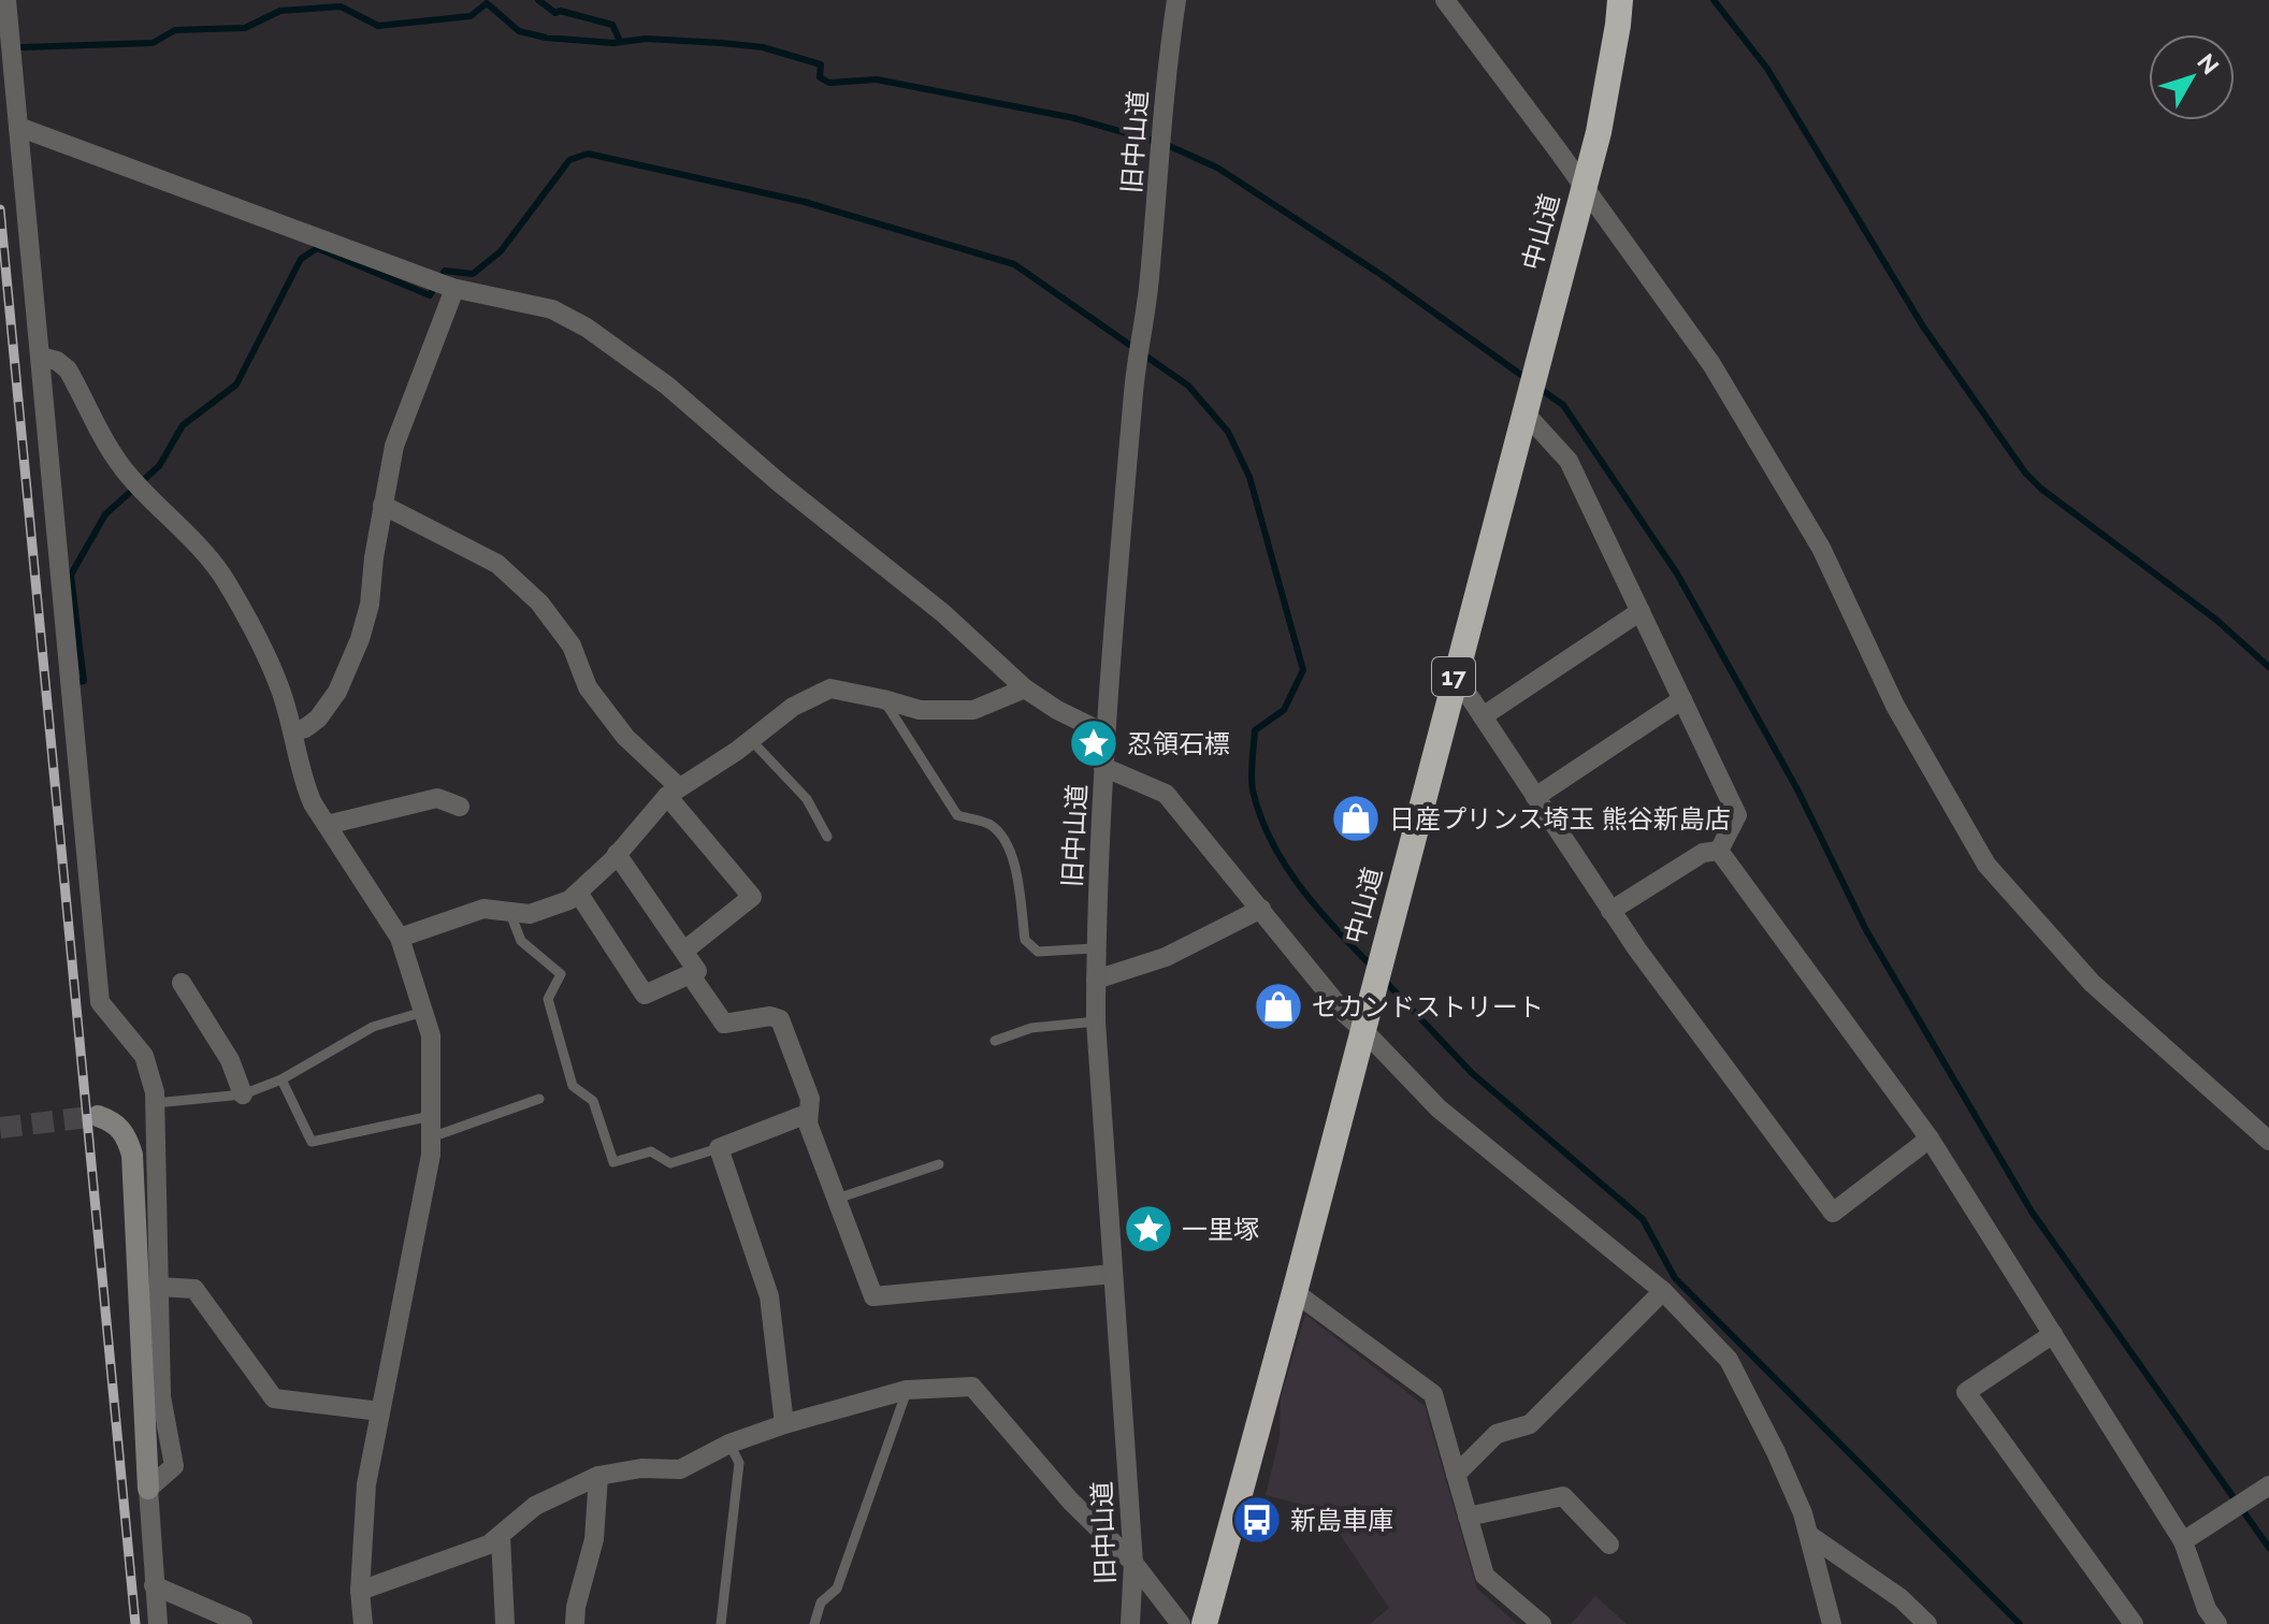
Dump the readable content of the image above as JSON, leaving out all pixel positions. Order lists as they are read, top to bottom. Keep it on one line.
{"streets":{"highway":["中山道","17"],"street":["旧中山道"]},"places":{"place":["忍領石標","一里塚"],"shop":["日産プリンス埼玉 熊谷新島店","セカンドストリート"],"bus stop":["新島車庫"]},"north":"top right"}
